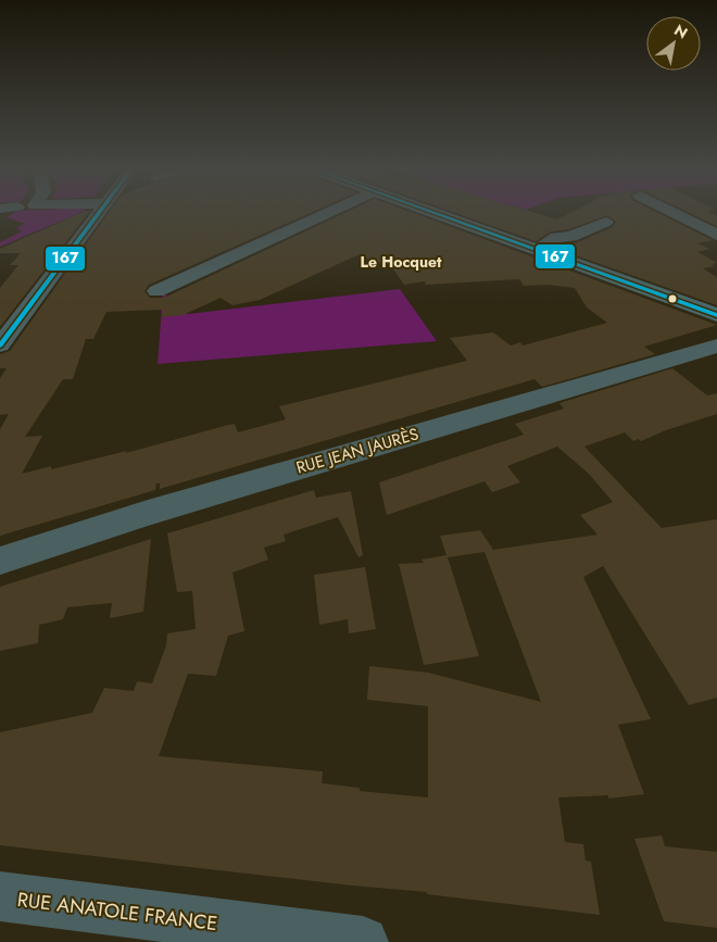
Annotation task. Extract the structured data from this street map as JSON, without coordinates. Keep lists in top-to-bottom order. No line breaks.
{"streets":{"street":["RUE JEAN JAURÈS","RUE ANATOLE FRANCE"]},"districts":["Le Hocquet"],"lines":["transit line 167"],"north":"top right"}
